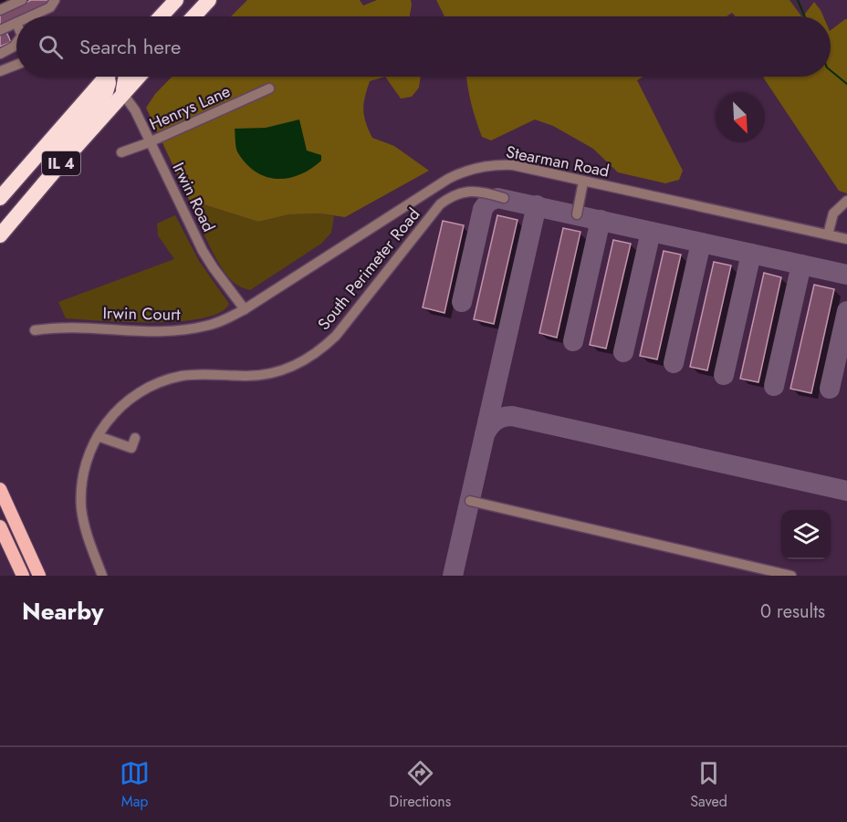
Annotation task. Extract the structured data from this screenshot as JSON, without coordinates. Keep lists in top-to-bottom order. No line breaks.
{"streets":{"highway":["IL 4"],"street":["Henrys Lane","Stearman Road","Irwin Road","South Perimeter Road","Irwin Court"]},"crossings":[["Henrys Lane","Irwin Road"],["Stearman Road","Irwin Road"],["Stearman Road","Irwin Court"],["IL 4","Irwin Road"],["Irwin Road","Irwin Court"]],"north":"bottom right","page":{"search":"Search here","heading":["Nearby","0 results"],"nav":["Map","Directions","Saved"]}}
